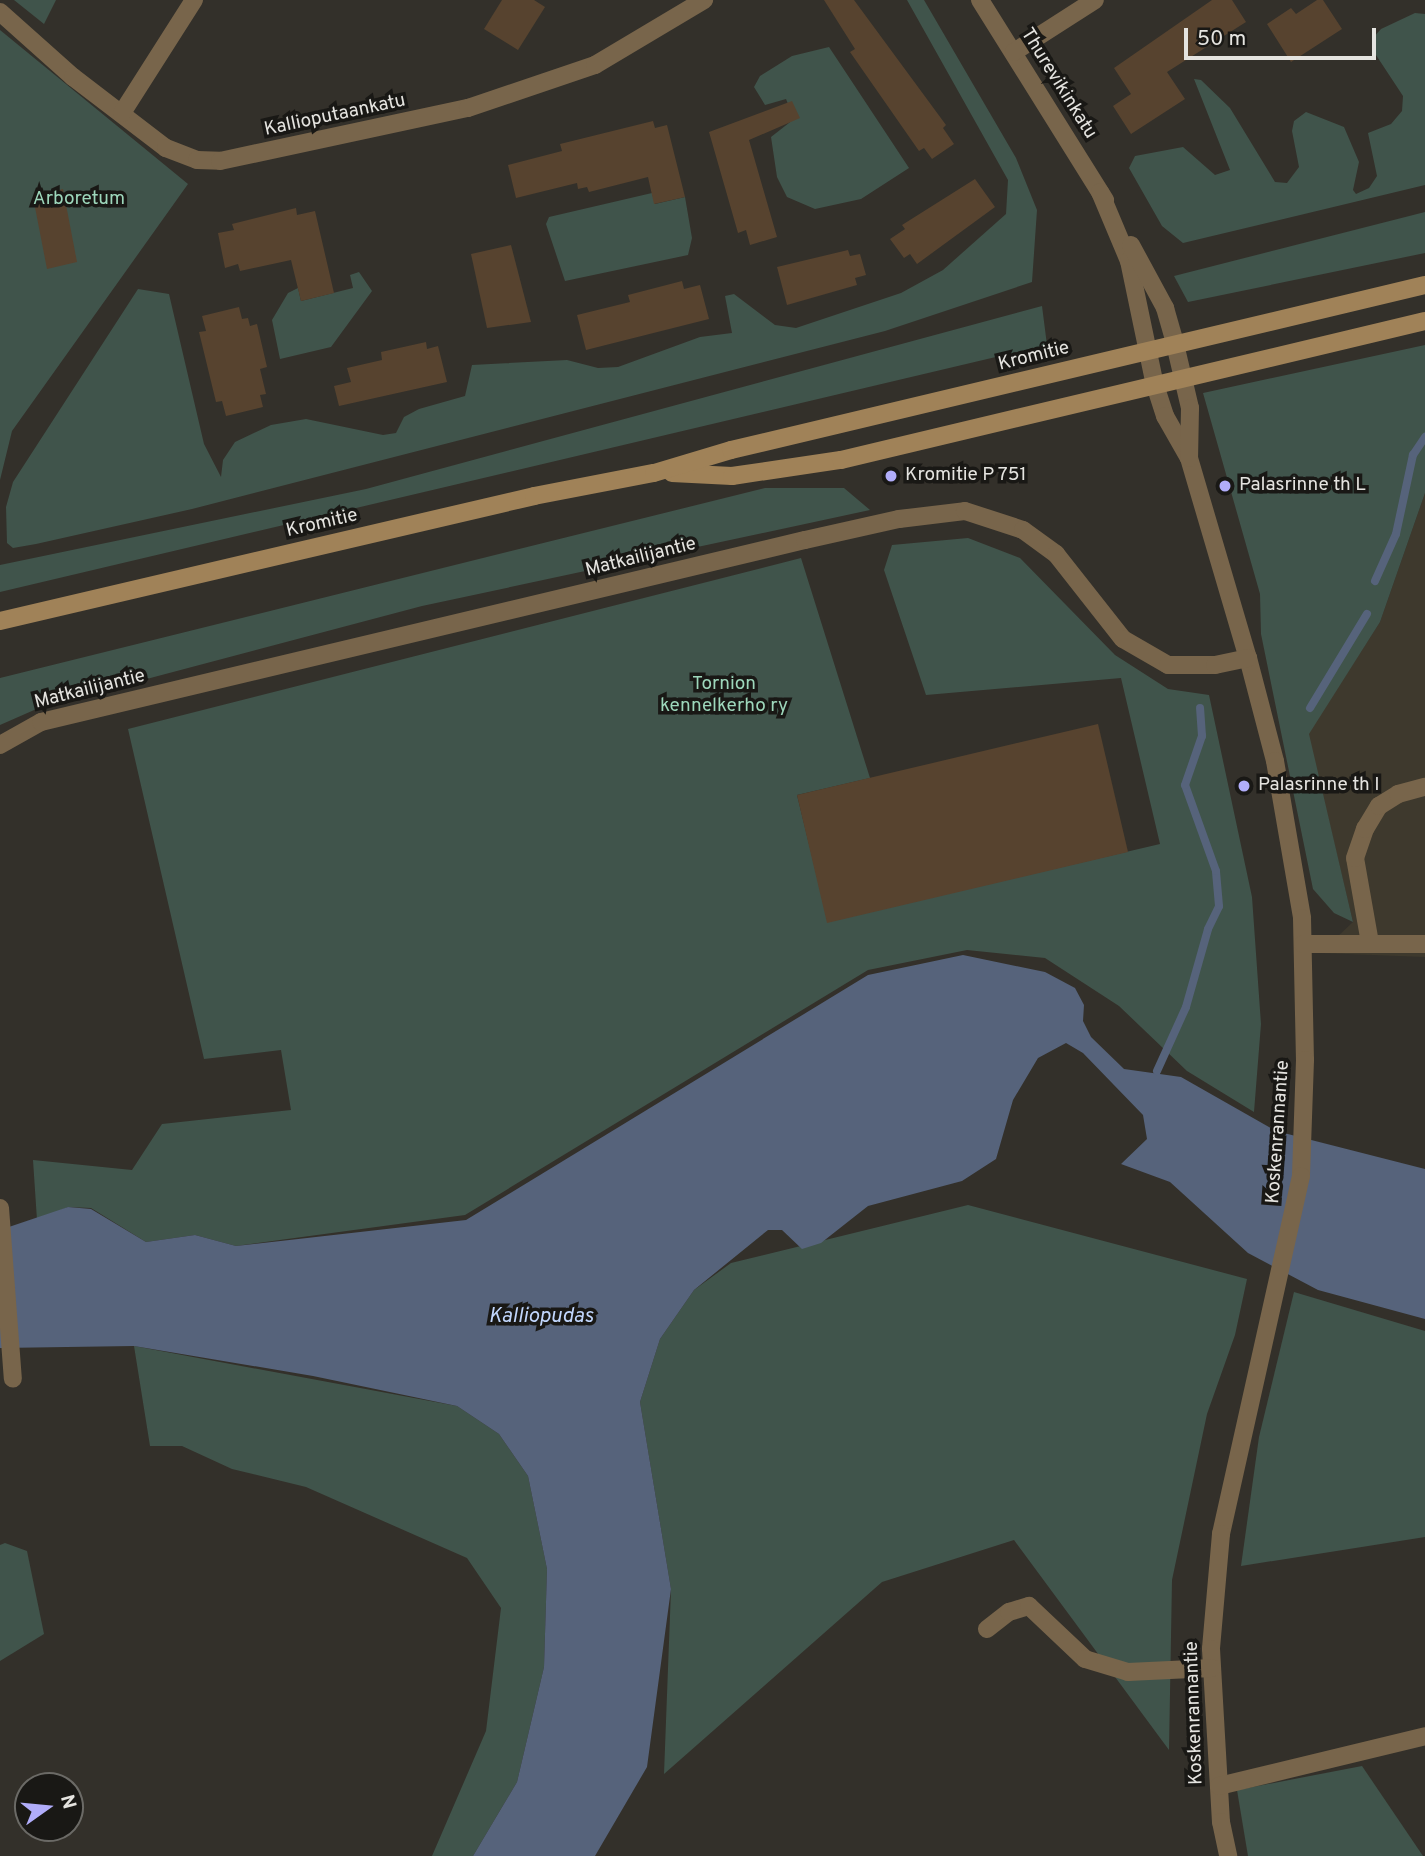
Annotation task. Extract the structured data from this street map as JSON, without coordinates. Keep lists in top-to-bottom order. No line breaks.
{"streets":{"main road":["Kromitie"],"street":["Thurevikinkatu","Kallioputaankatu","Matkailijantie","Koskenrannantie"]},"crossings":[["Thurevikinkatu","Kromitie"],["Thurevikinkatu","Koskenrannantie"],["Kromitie","Koskenrannantie"],["Matkailijantie","Koskenrannantie"]],"water":["Kalliopudas"],"parks":["Arboretum","Tornion kennelkerho ry"],"places":["Kromitie P 751","Palasrinne th L","Palasrinne th I"],"scale_bar":"50 m","north":"right"}
